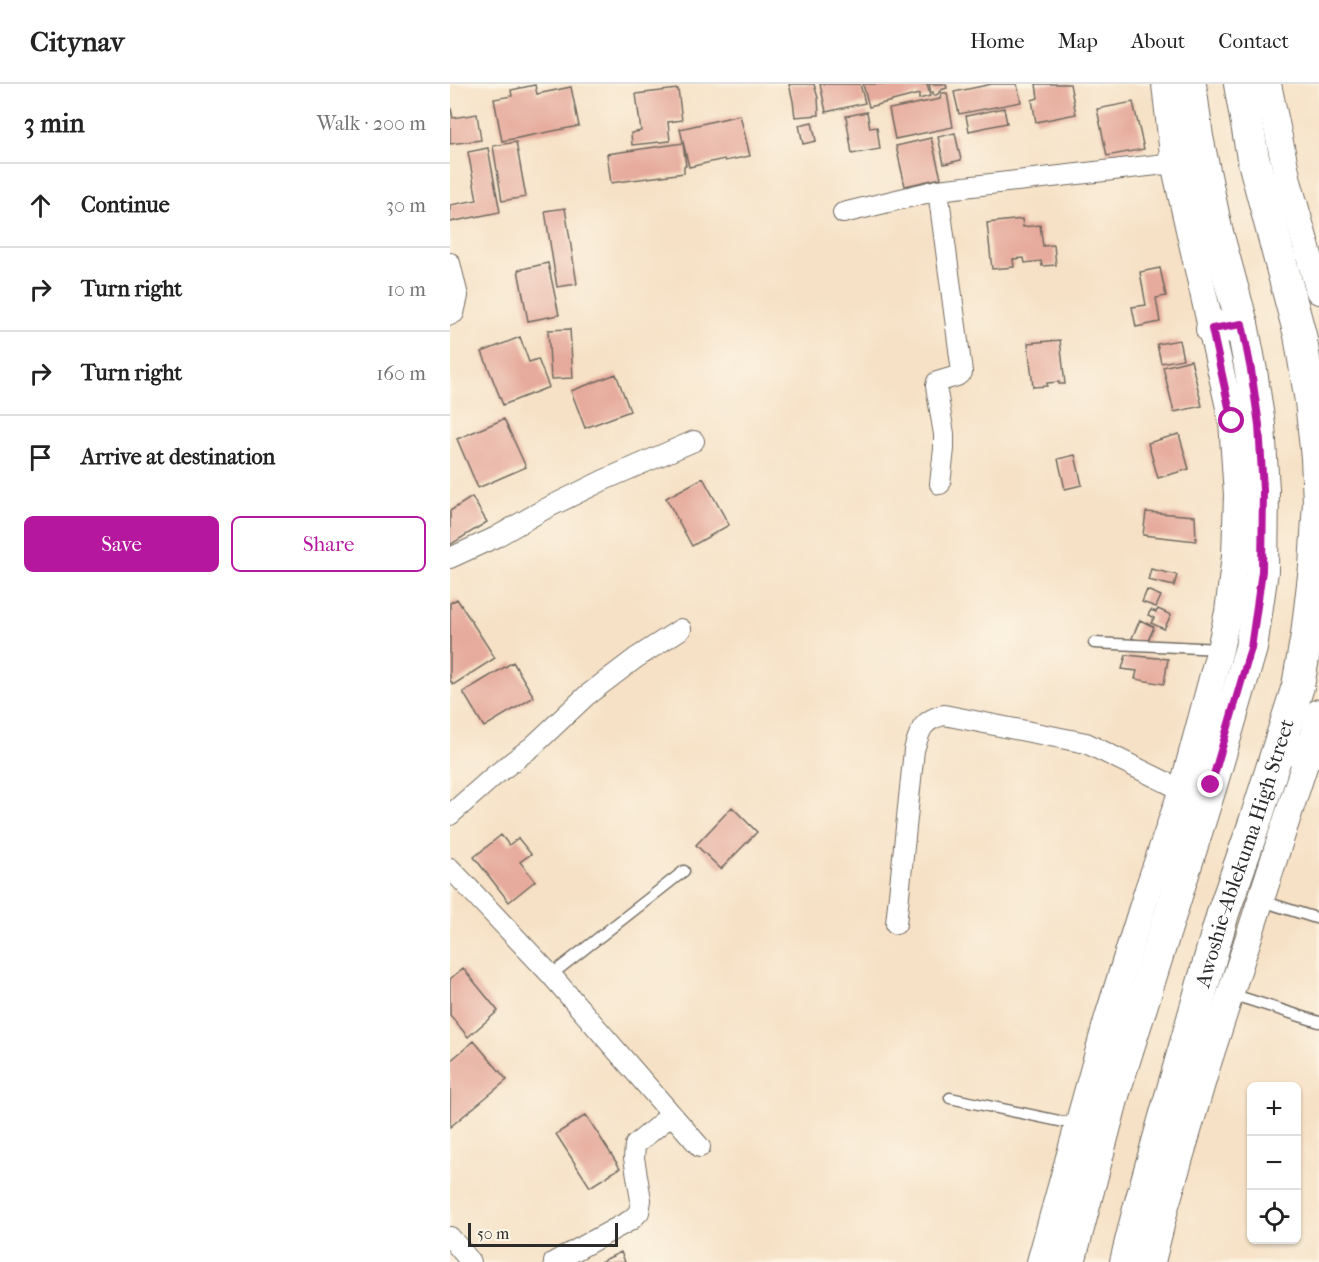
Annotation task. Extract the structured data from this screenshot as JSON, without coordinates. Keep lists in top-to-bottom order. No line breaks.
{"streets":{"main road":["Awoshie-Ablekuma High Street"]},"scale_bar":"50 m","page":{"header":"Citynav","nav":["Home","Map","About","Contact"],"heading":["3 min","Walk · 200 m"],"list":[["Continue","30 m"],["Turn right","10 m"],["Turn right","160 m"],"Arrive at destination"],"buttons":["Save","Share"],"map_buttons":["+","−"],"scale":"50 m"}}
